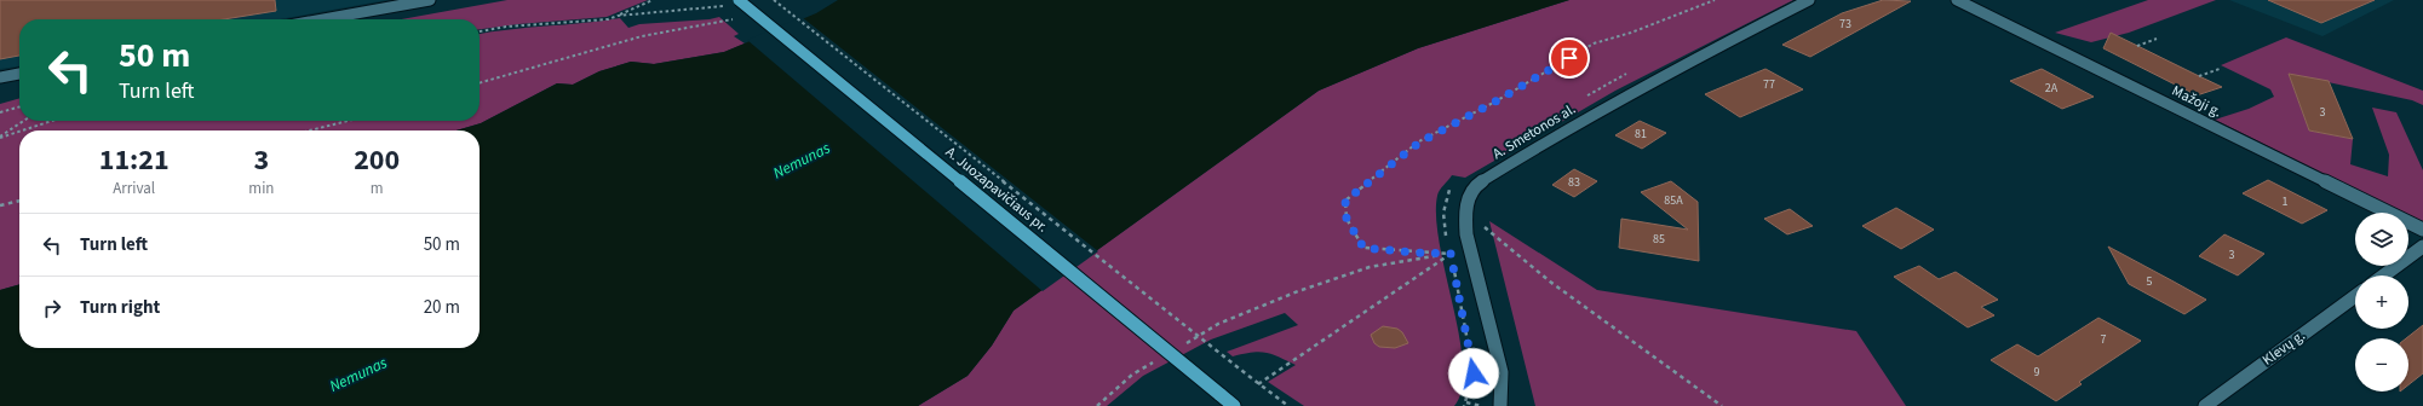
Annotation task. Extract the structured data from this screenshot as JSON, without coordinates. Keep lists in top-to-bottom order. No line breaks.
{"streets":{"main road":["A. Juozapavičiaus pr."],"street":["Mažoji g.","A. Smetonos al.","Klevų g."]},"water":["Nemunas"],"house_numbers":["73","77","2A","3","81","83","85A","1","85","3","5","7","9"],"page":{"turn":["50 m","Turn left"],"eta":["11:21","Arrival","3","min","200","m"],"map_buttons":["+","−"],"list":[{"name":"Turn left","value":"50 m"},{"name":"Turn right","value":"20 m"}]}}
